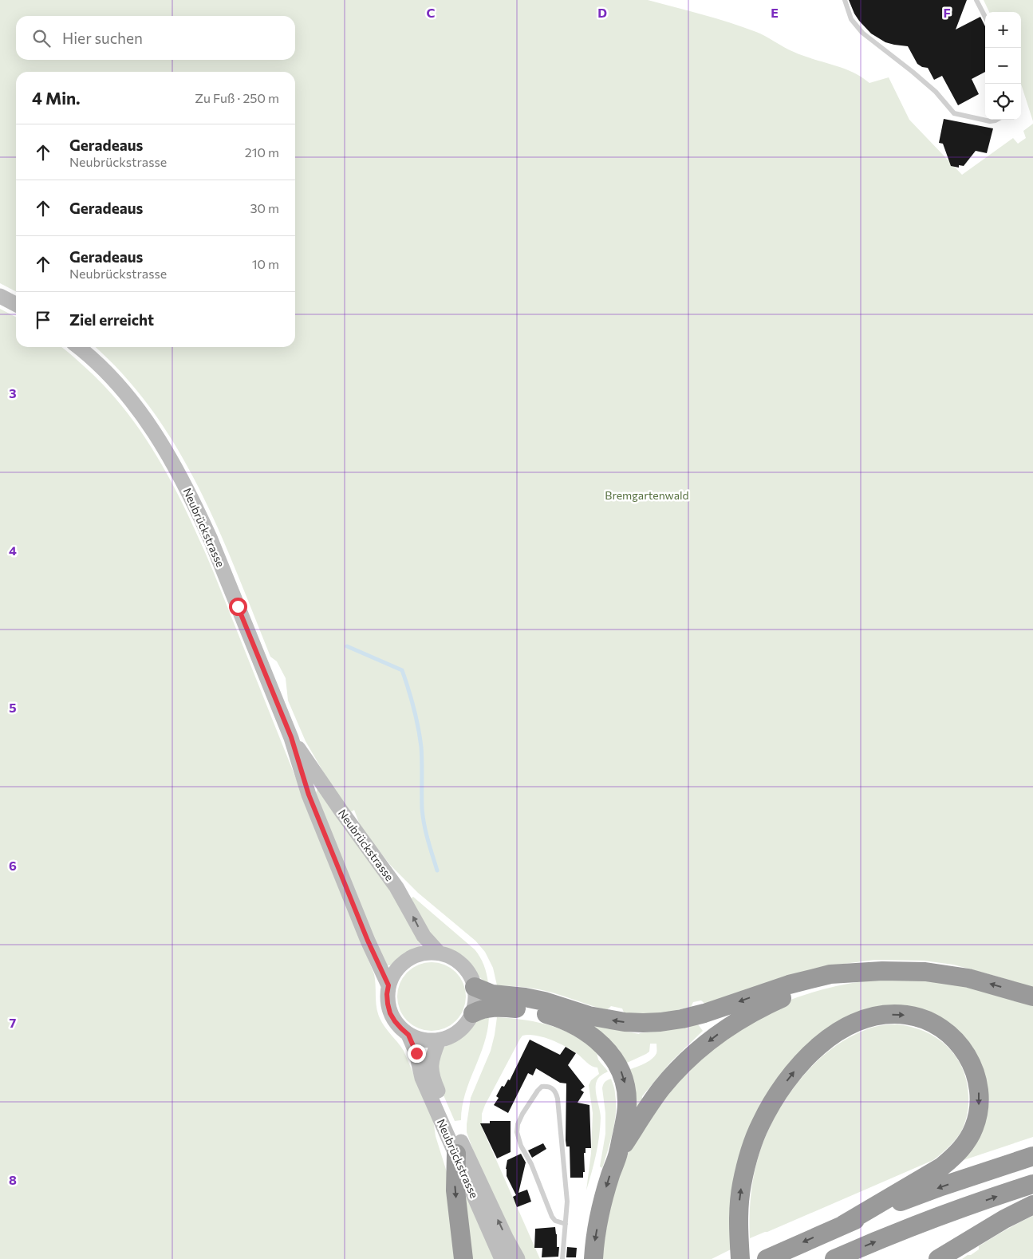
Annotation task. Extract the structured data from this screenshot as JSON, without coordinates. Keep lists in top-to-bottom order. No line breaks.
{"streets":{"main road":["Neubrückstrasse"]},"parks":["Bremgartenwald"],"page":{"map_buttons":["+","−"],"search":"Hier suchen","heading":["4 Min.","Zu Fuß · 250 m"],"list":[["Geradeaus","Neubrückstrasse","210 m"],["Geradeaus","30 m"],["Geradeaus","Neubrückstrasse","10 m"],"Ziel erreicht"]},"grid":{"columns":["C","D","E","F"],"rows":["3","4","5","6","7","8"]}}
